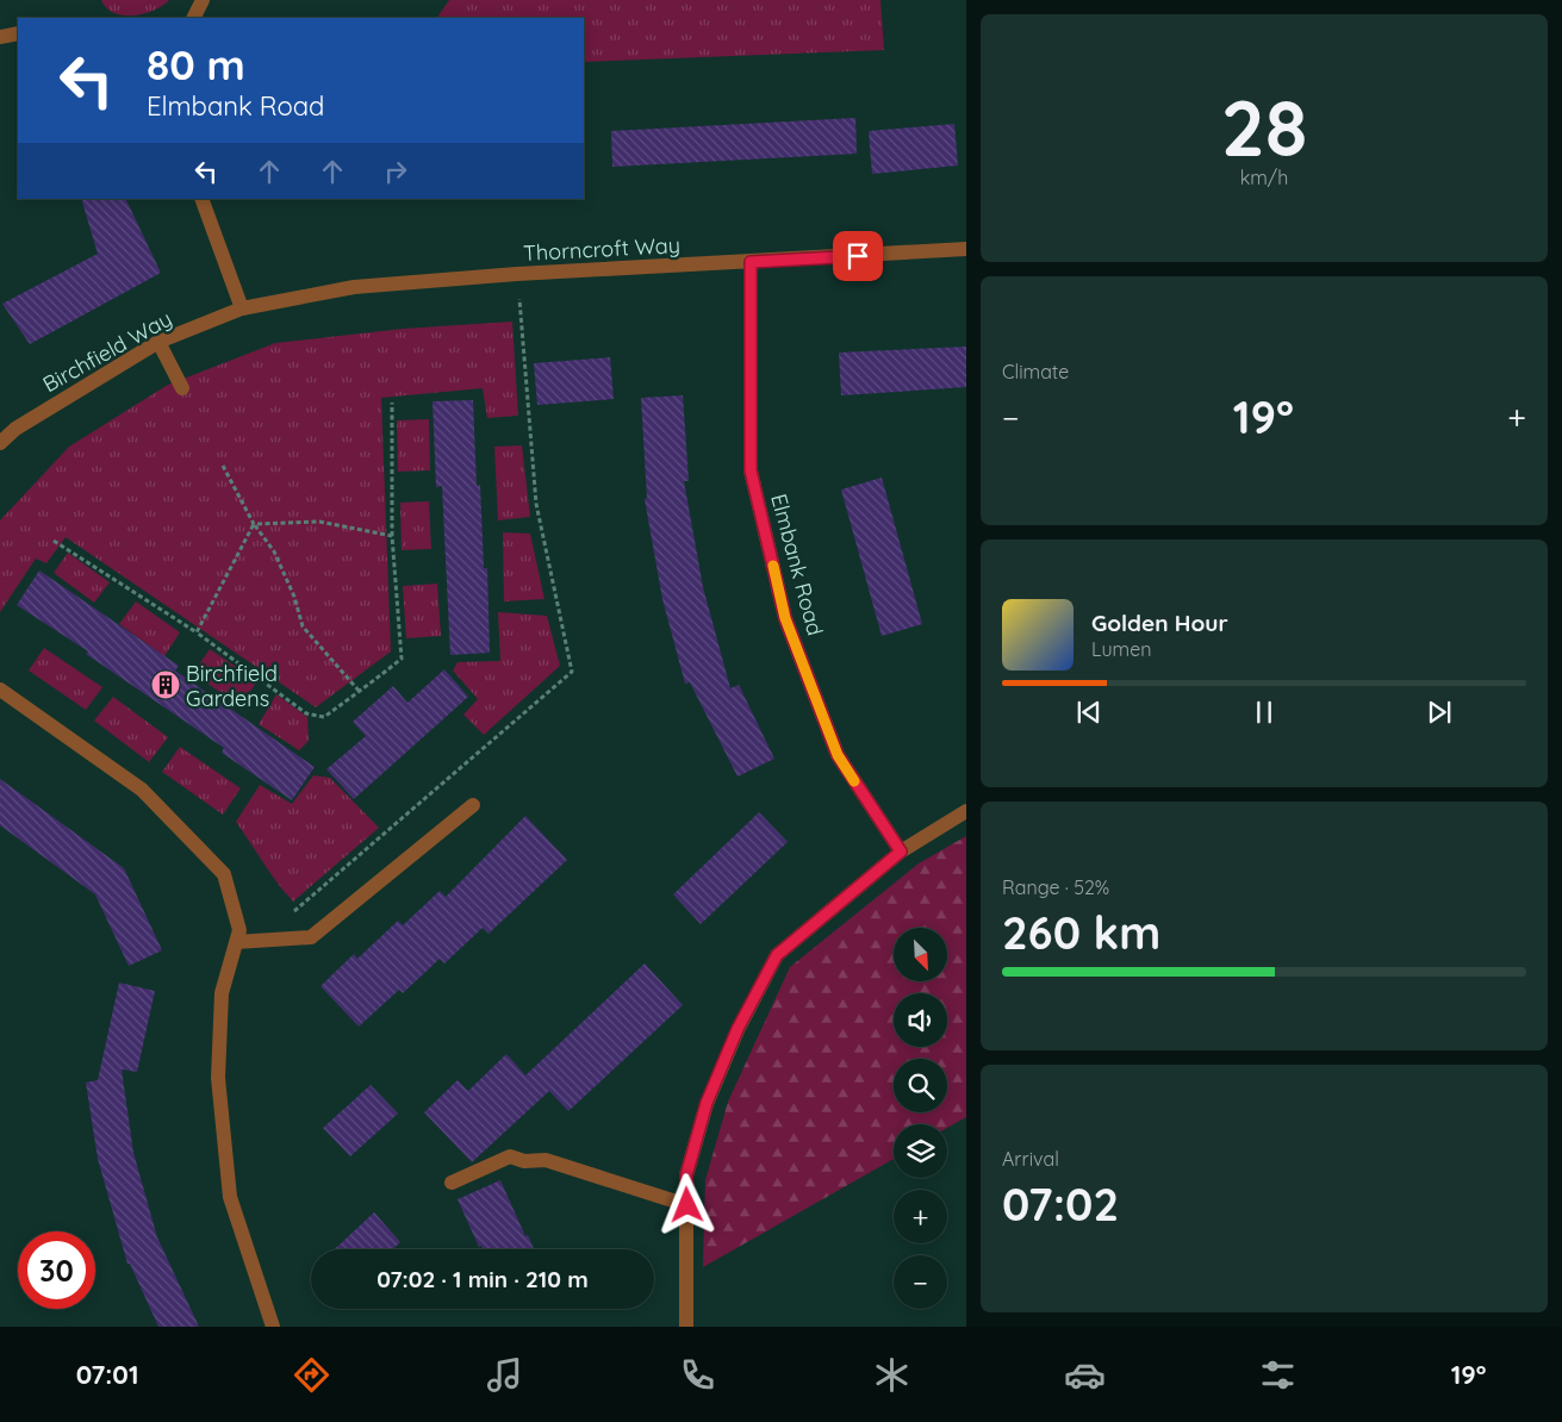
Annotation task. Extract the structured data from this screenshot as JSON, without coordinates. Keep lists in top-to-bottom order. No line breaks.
{"streets":{"street":["Thorncroft Way","Birchfield Way","Elmbank Road"]},"crossings":[["Thorncroft Way","Birchfield Way"],["Thorncroft Way","Elmbank Road"]],"places":{"building":["Birchfield Gardens"]},"north":"bottom right","page":{"tile":[["28","km/h"],"Climate",["Range · 52%","260 km"],["Arrival","07:02"]],"turn":["80 m","Elmbank Road"],"heat":["−","19°","+"],"song":["Golden Hour","Lumen"],"map_buttons":["+","−"],"limit":"30","trip":"07:02 · 1 min · 210 m","tabs":["07:01","19°"]}}
